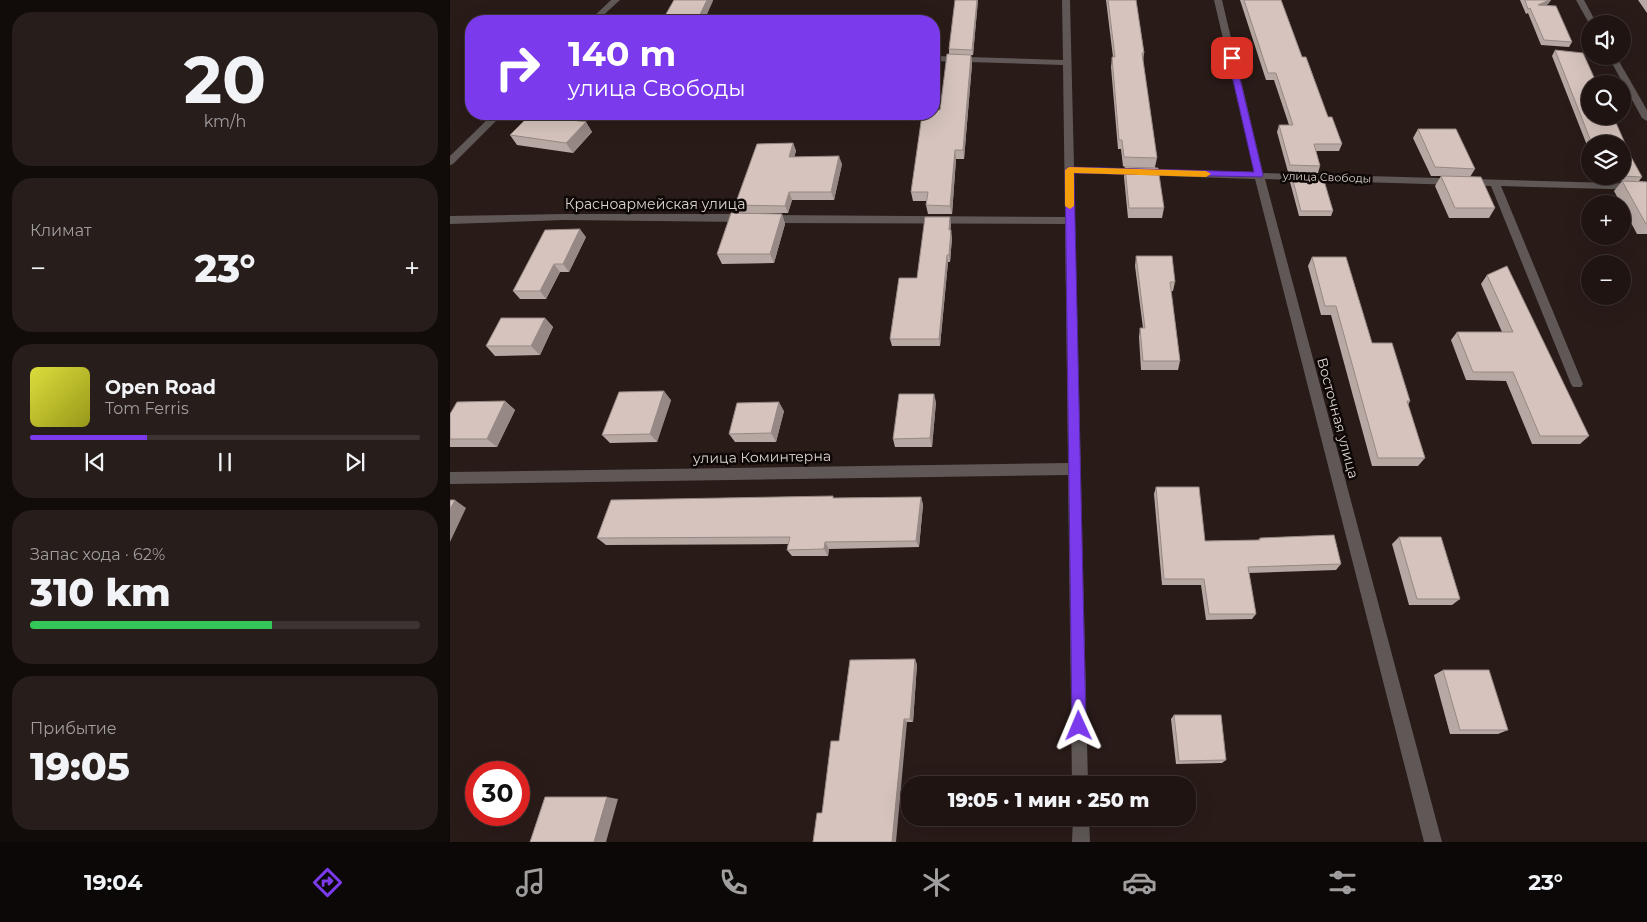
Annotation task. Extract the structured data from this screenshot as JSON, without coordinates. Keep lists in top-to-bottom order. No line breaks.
{"streets":{"street":["улица Свободы","Красноармейская улица","Восточная улица","улица Коминтерна"]},"crossings":[["улица Свободы","Восточная улица"]],"page":{"tile":[["20","km/h"],"Климат",["Запас хода · 62%","310 km"],["Прибытие","19:05"]],"map_buttons":["+","−"],"turn":["140 m","улица Свободы"],"heat":["−","23°","+"],"song":["Open Road","Tom Ferris"],"limit":"30","trip":"19:05 · 1 мин · 250 m","tabs":["19:04","23°"]}}
